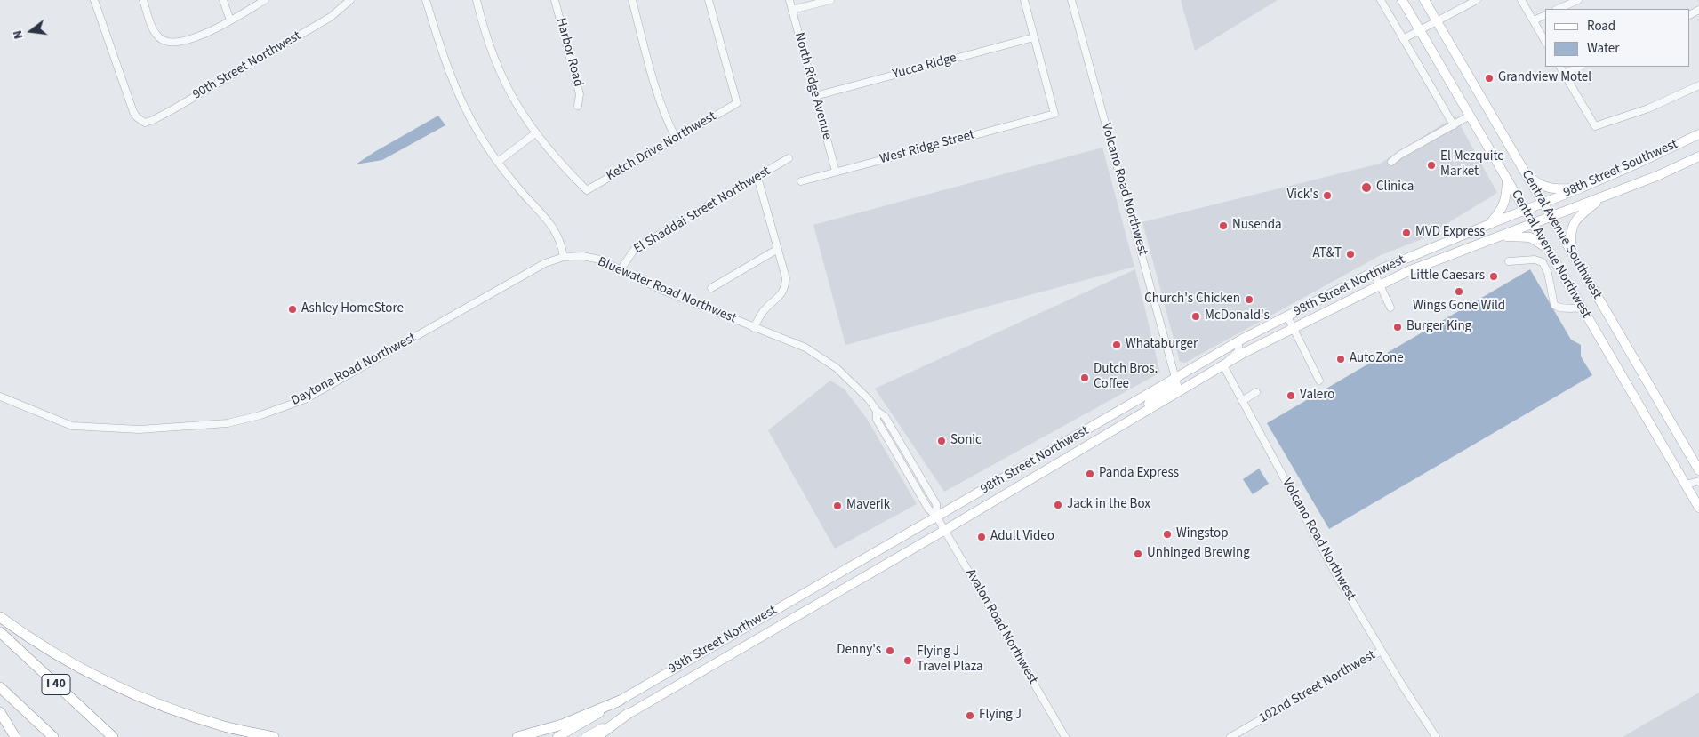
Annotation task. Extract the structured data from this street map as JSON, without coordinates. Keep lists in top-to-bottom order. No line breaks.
{"streets":{"highway":["I 40"],"main road":["98th Street Southwest","Central Avenue Southwest","Central Avenue Northwest","98th Street Northwest"],"street":["Harbor Road","90th Street Northwest","Yucca Ridge","North Ridge Avenue","Ketch Drive Northwest","West Ridge Street","Volcano Road Northwest","El Shaddai Street Northwest","Bluewater Road Northwest","Daytona Road Northwest","Avalon Road Northwest","102nd Street Northwest"]},"crossings":[["Yucca Ridge","North Ridge Avenue"],["Yucca Ridge","West Ridge Street"],["North Ridge Avenue","West Ridge Street"],["98th Street Southwest","Central Avenue Southwest"],["98th Street Southwest","Central Avenue Northwest"],["98th Street Southwest","98th Street Northwest"],["Volcano Road Northwest","98th Street Northwest"],["Volcano Road Northwest","102nd Street Northwest"],["El Shaddai Street Northwest","Bluewater Road Northwest"],["Central Avenue Northwest","98th Street Northwest"],["98th Street Northwest","Bluewater Road Northwest"],["98th Street Northwest","Avalon Road Northwest"],["Bluewater Road Northwest","Daytona Road Northwest"],["Bluewater Road Northwest","Avalon Road Northwest"]],"places":["Grandview Motel","El Mezquite Market","Clinica","Vick's","Nusenda","MVD Express","AT&T","Little Caesars","Wings Gone Wild","Church's Chicken","Ashley HomeStore","McDonald's","Burger King","Whataburger","AutoZone","Dutch Bros. Coffee","Valero","Sonic","Panda Express","Jack in the Box","Maverik","Wingstop","Adult Video","Unhinged Brewing","Denny's","Flying J Travel Plaza","Flying J"],"legend":["Road","Water"],"north":"left"}
